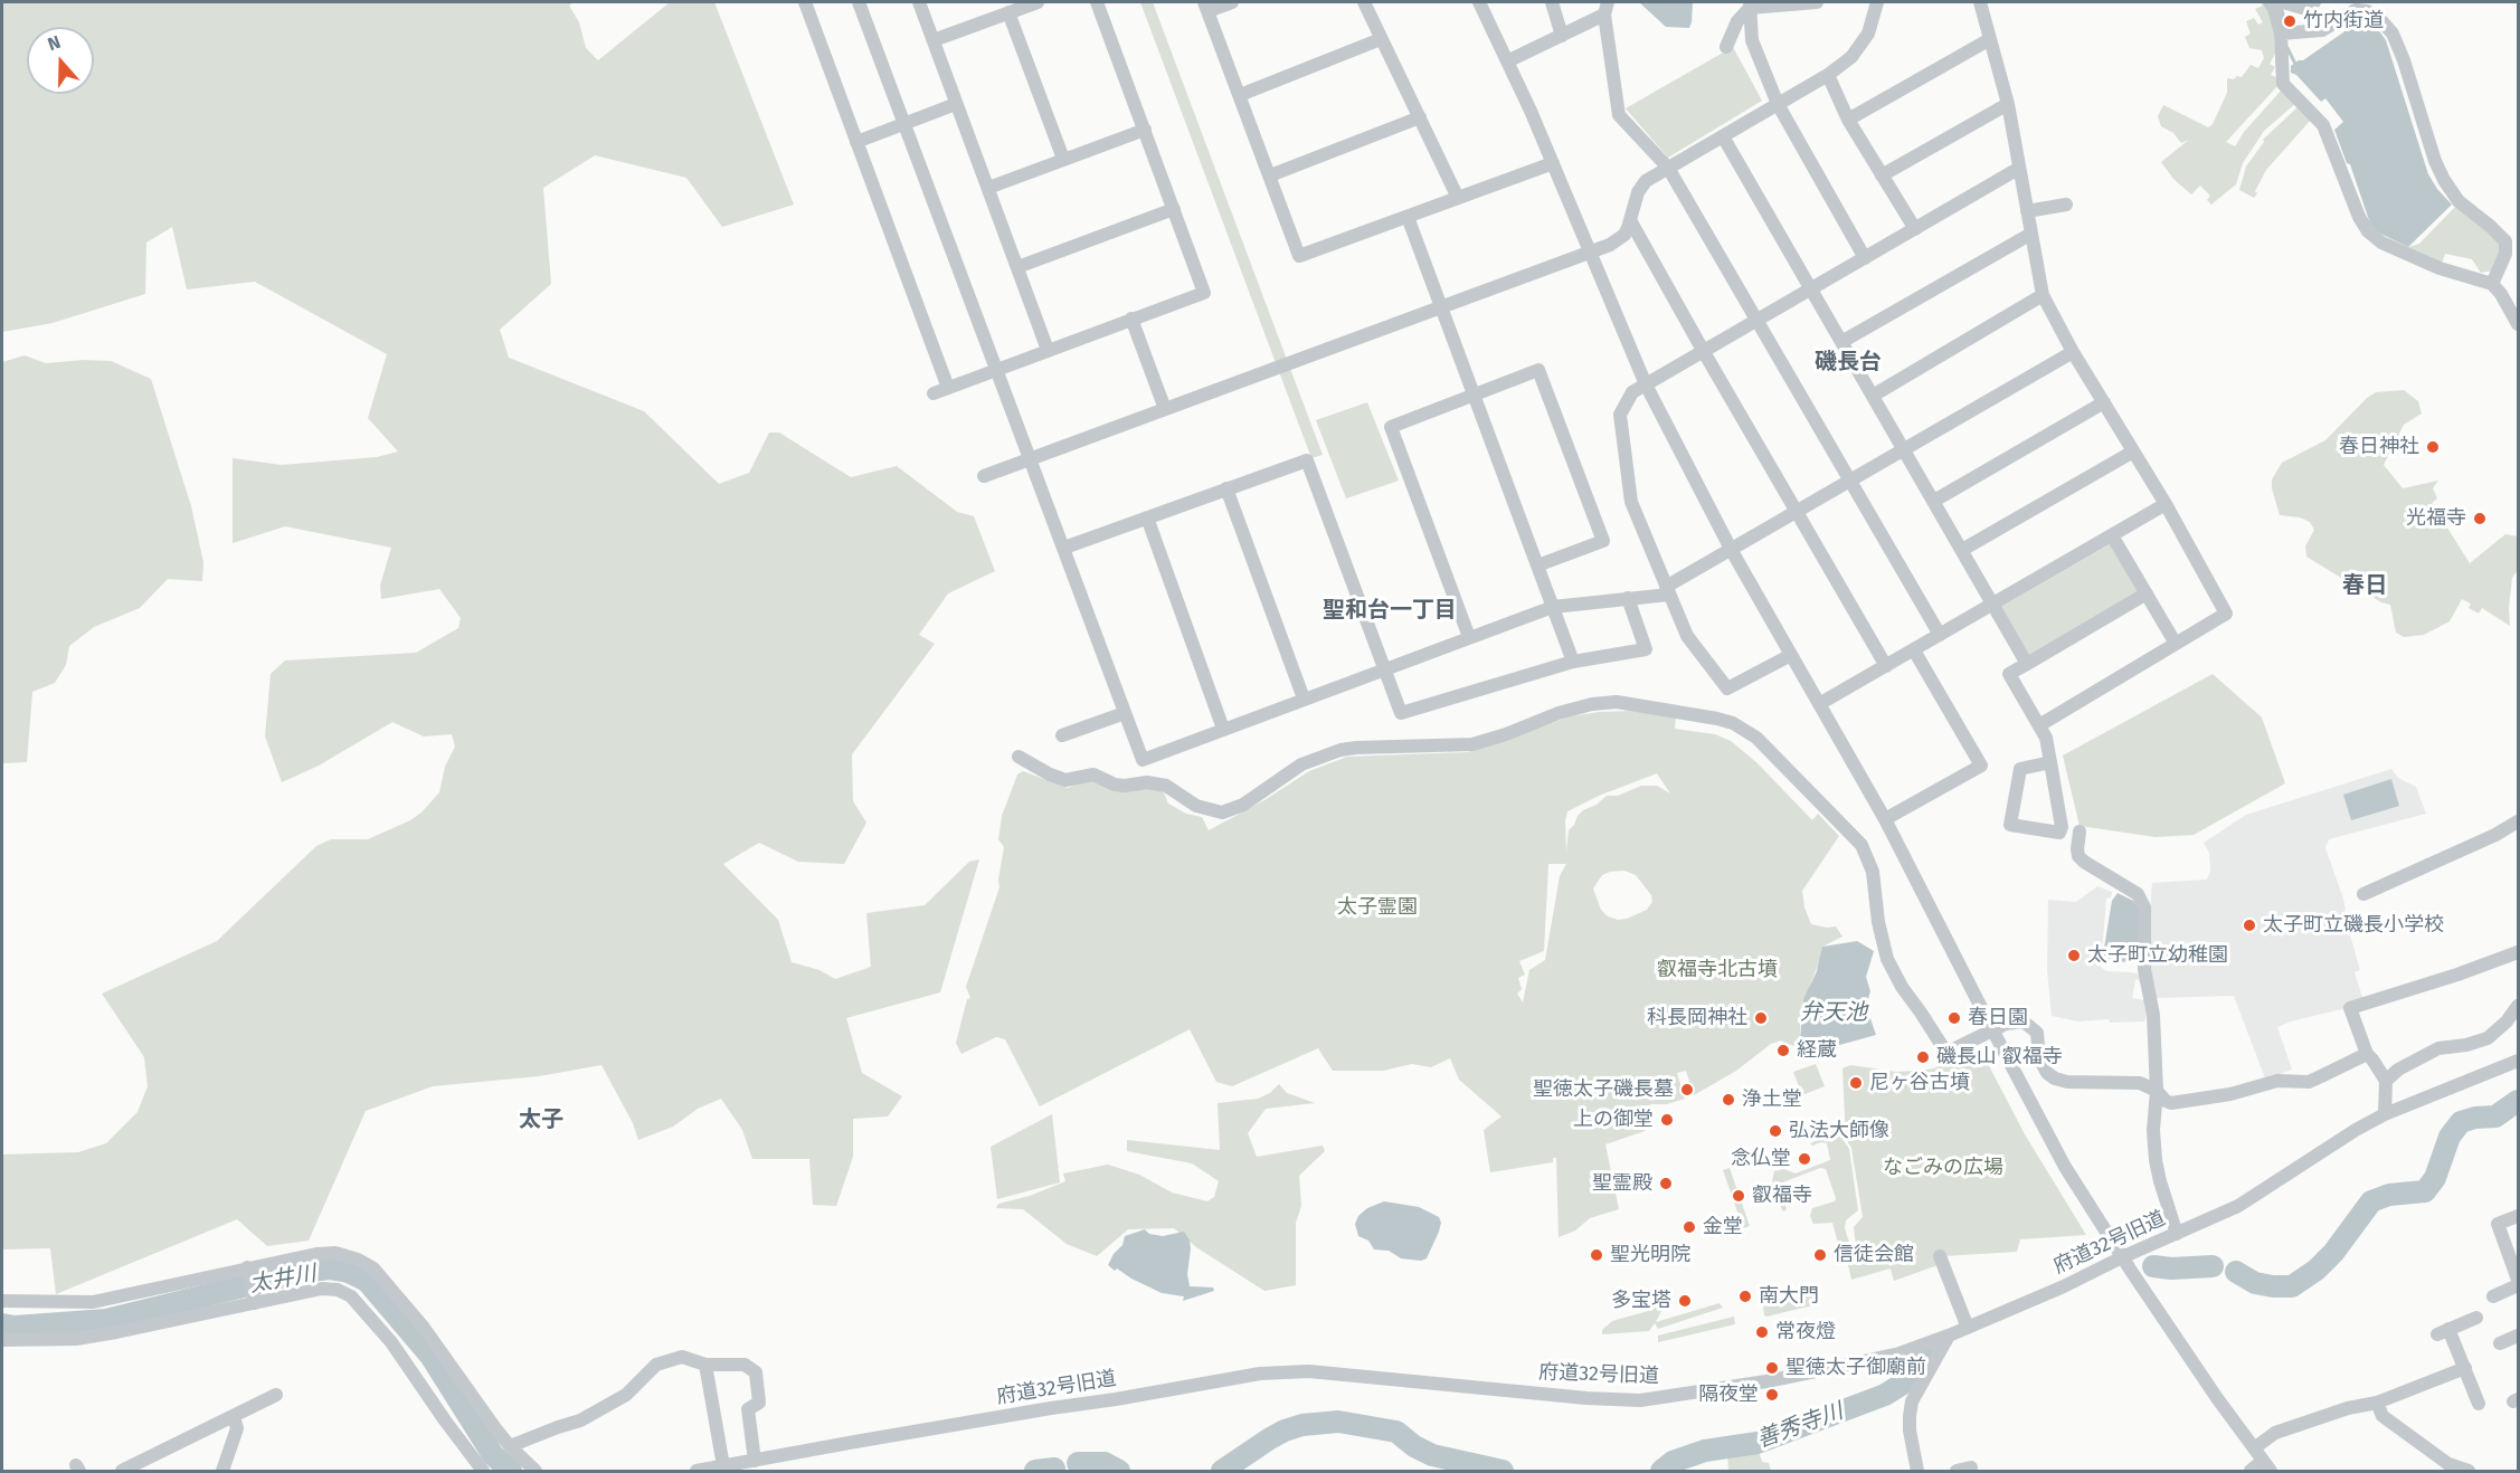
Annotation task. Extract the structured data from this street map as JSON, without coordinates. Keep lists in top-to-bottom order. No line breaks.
{"streets":{"street":["府道32号旧道"]},"districts":["磯長台","春日","聖和台一丁目","太子"],"water":["弁天池","太井川","善秀寺川"],"parks":["太子霊園","叡福寺北古墳","なごみの広場"],"places":["竹内街道","春日神社","光福寺","太子町立磯長小学校","太子町立幼稚園","科長岡神社","春日園","経蔵","磯長山 叡福寺","尼ヶ谷古墳","聖徳太子磯長墓","浄土堂","上の御堂","弘法大師像","念仏堂","聖霊殿","叡福寺","金堂","聖光明院","信徒会館","南大門","多宝塔","常夜燈","聖徳太子御廟前","隔夜堂"],"north":"top"}
